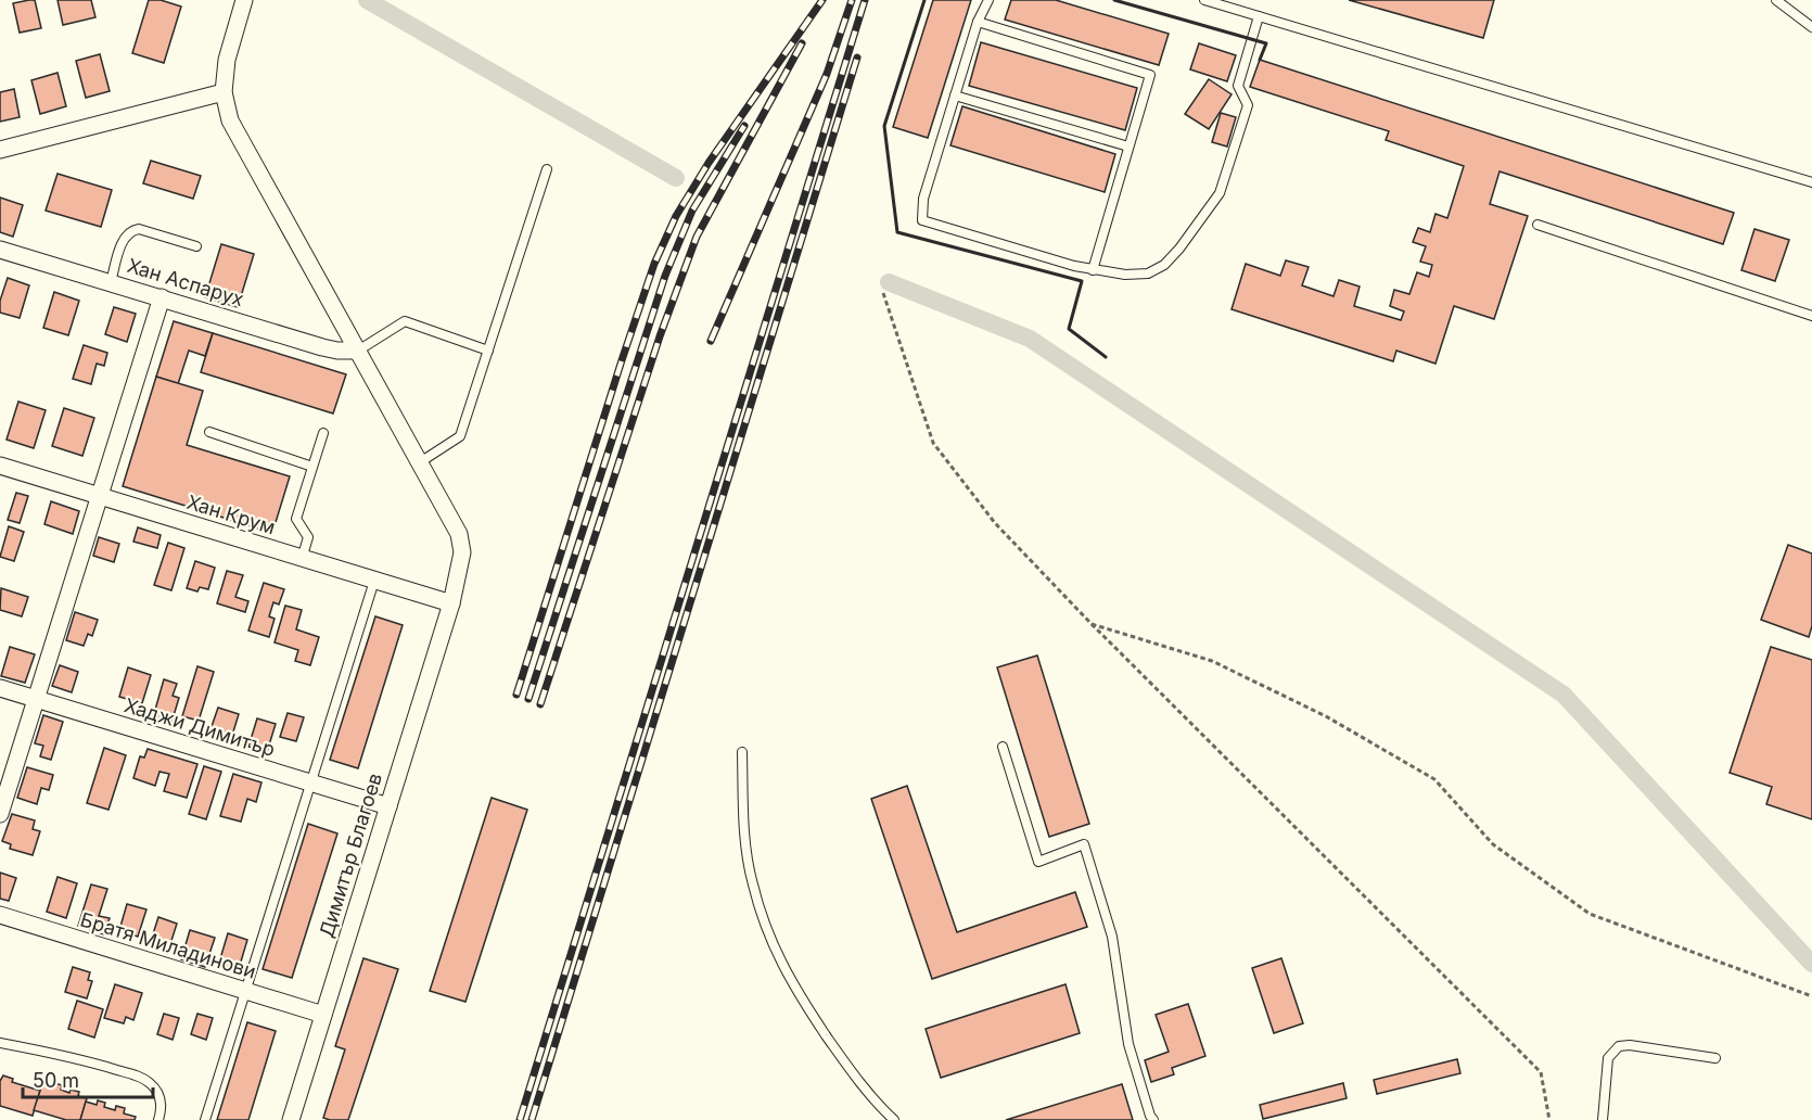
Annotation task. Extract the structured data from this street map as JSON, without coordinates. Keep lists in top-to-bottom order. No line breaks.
{"streets":{"street":["Хан Аспарух","Хан Крум","Хаджи Димитър","Димитър Благоев","Братя Миладинови"]},"crossings":[["Хан Аспарух","Димитър Благоев"],["Хан Крум","Димитър Благоев"],["Хаджи Димитър","Димитър Благоев"],["Димитър Благоев","Братя Миладинови"]],"scale_bar":"50 m"}
